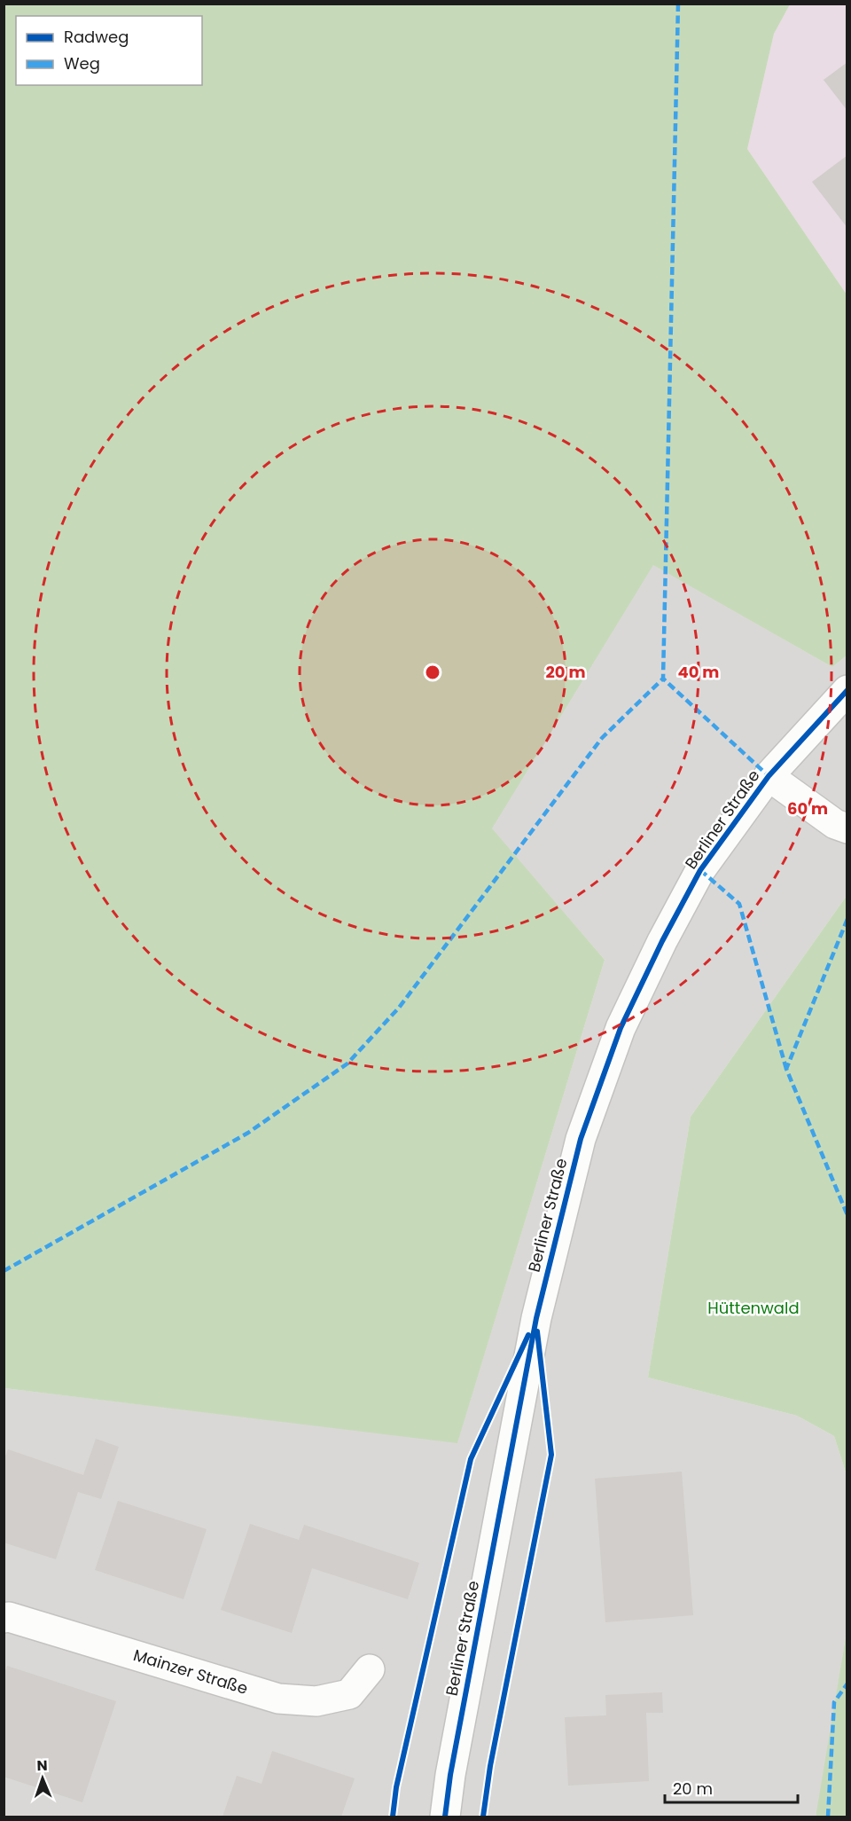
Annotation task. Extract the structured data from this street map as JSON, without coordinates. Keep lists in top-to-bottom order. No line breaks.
{"streets":{"street":["Berliner Straße","Mainzer Straße"]},"parks":["Hüttenwald"],"legend":["Radweg","Weg"],"scale_bar":"20 m","north":"top","rings":["20 m","40 m","60 m"]}
